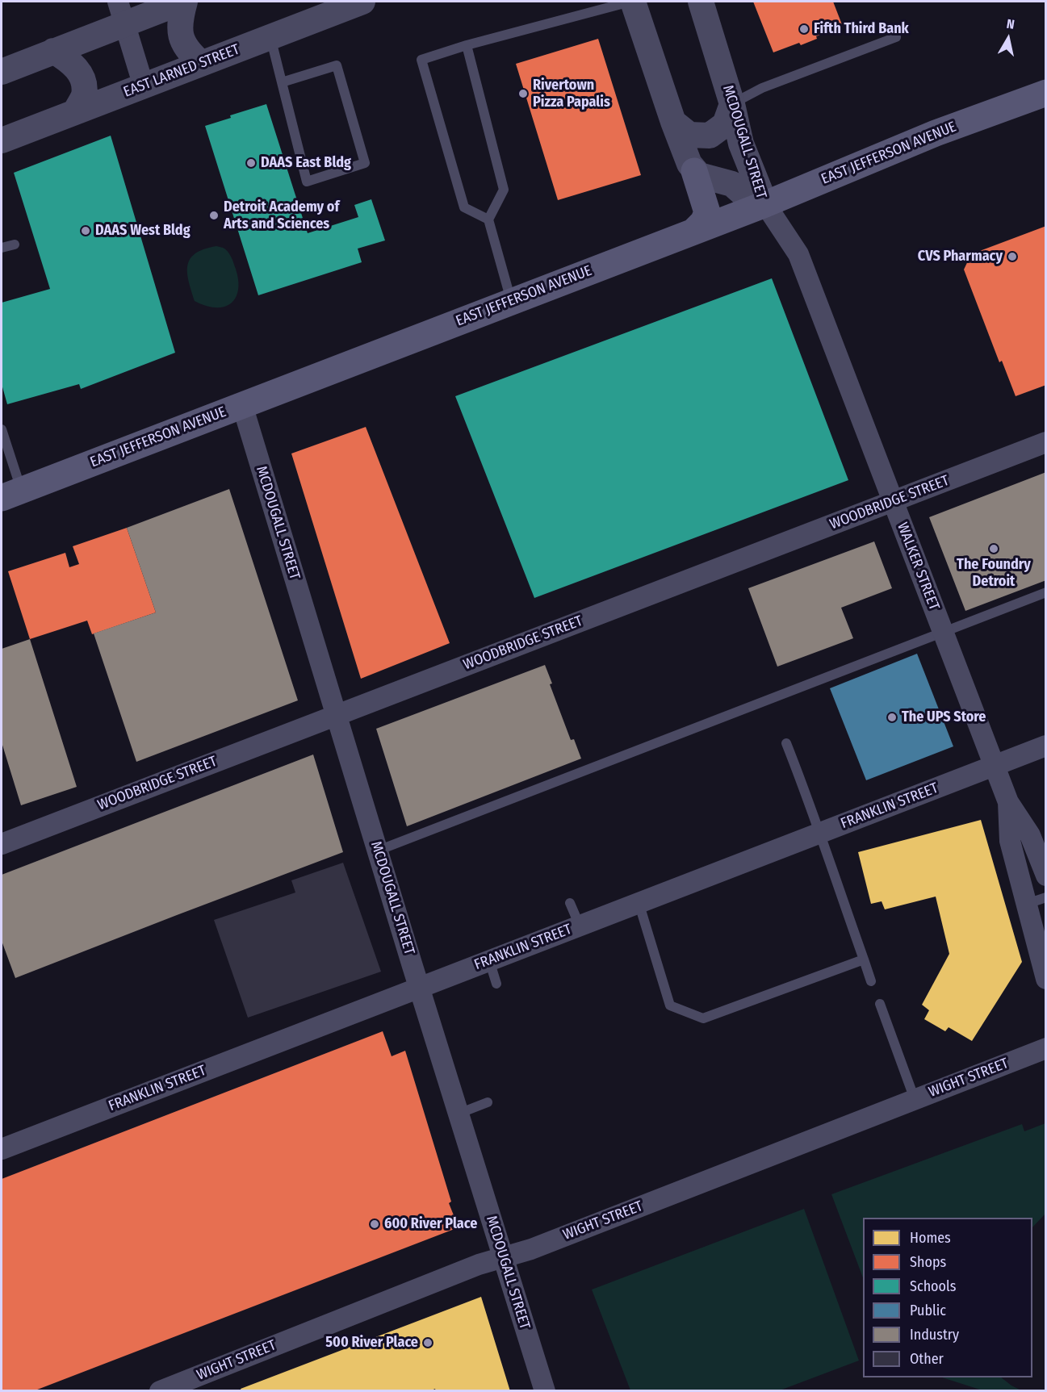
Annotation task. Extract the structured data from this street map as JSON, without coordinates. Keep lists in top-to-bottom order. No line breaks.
{"streets":{"main road":["EAST JEFFERSON AVENUE"],"street":["EAST LARNED STREET","MCDOUGALL STREET","WOODBRIDGE STREET","WALKER STREET","FRANKLIN STREET","WIGHT STREET"]},"crossings":[["MCDOUGALL STREET","EAST JEFFERSON AVENUE"],["MCDOUGALL STREET","WOODBRIDGE STREET"],["MCDOUGALL STREET","WALKER STREET"],["MCDOUGALL STREET","FRANKLIN STREET"],["MCDOUGALL STREET","WIGHT STREET"],["EAST JEFFERSON AVENUE","WALKER STREET"],["WOODBRIDGE STREET","WALKER STREET"],["WALKER STREET","FRANKLIN STREET"]],"places":["Fifth Third Bank","Rivertown Pizza Papalis","DAAS East Bldg","Detroit Academy of Arts and Sciences","DAAS West Bldg","CVS Pharmacy","The Foundry Detroit","The UPS Store","600 River Place","500 River Place"],"legend":["Homes","Shops","Schools","Public","Industry","Other"],"north":"top"}
